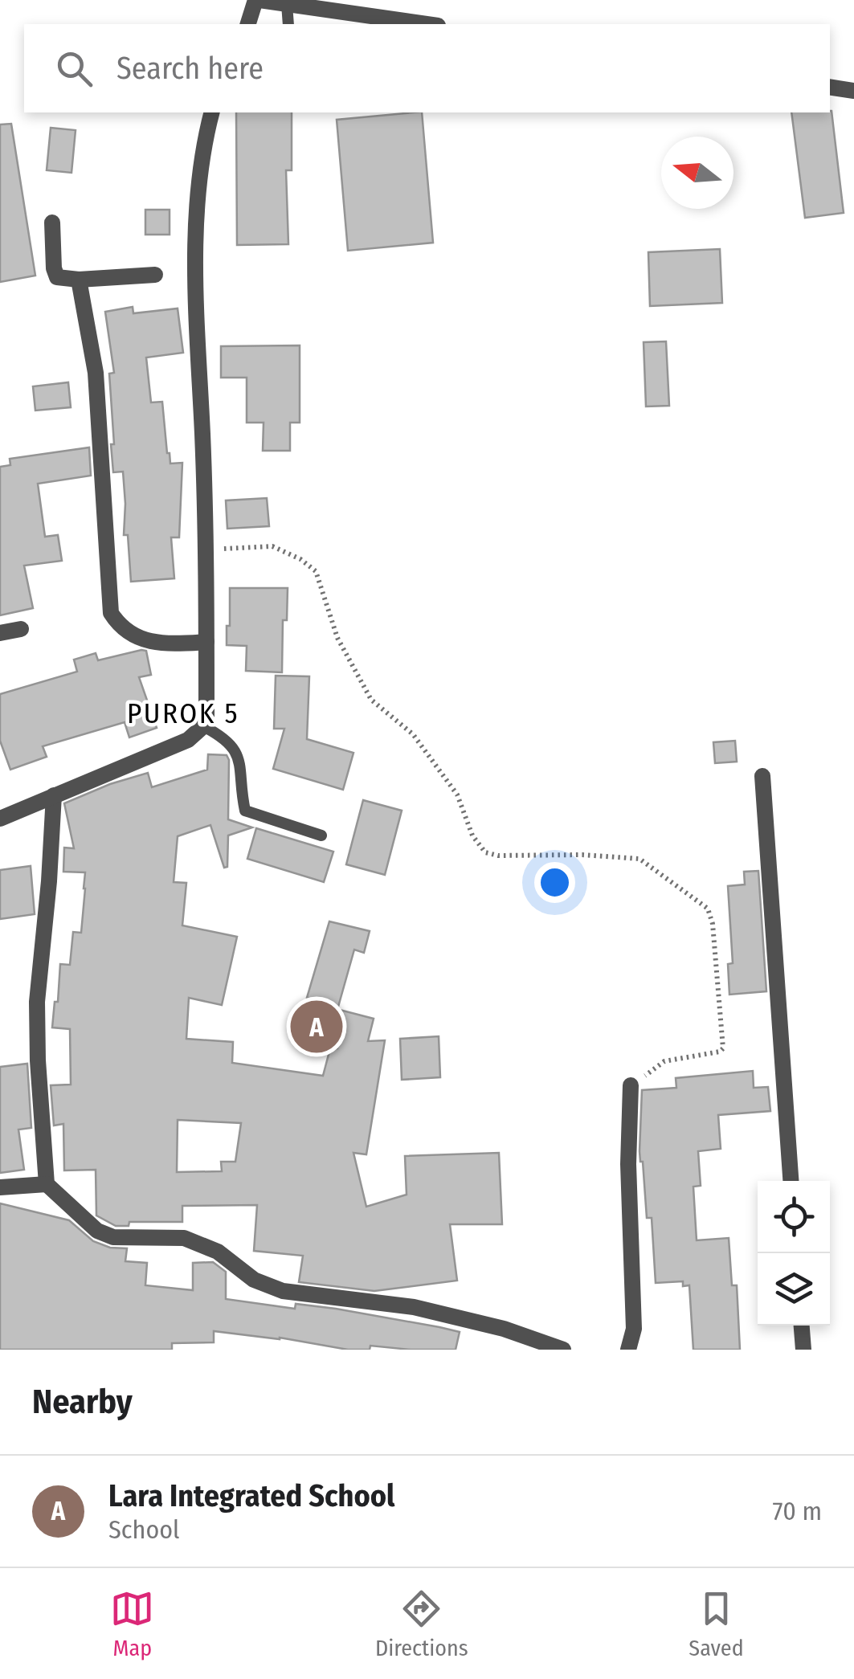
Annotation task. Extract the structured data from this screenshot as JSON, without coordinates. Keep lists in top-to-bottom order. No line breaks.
{"districts":["PUROK 5"],"north":"left","page":{"search":"Search here","pins":"A","heading":"Nearby","list":[{"mark":"A","name":"Lara Integrated School","note":"School","value":"70 m"}],"nav":["Map","Directions","Saved"]}}
